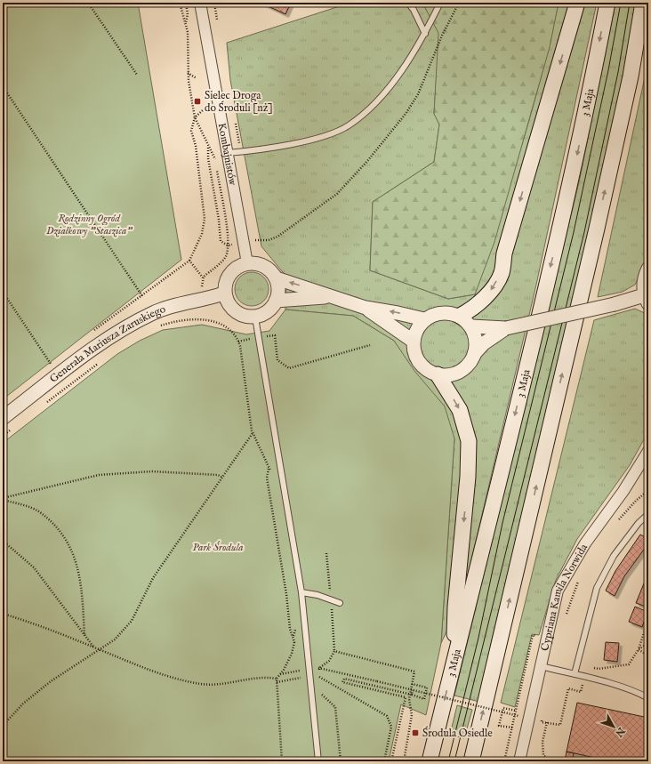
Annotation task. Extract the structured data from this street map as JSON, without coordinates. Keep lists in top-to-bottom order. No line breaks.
{"streets":{"main road":["3 Maja"],"street":["Kombajnistów","Generała Mariusza Zaruskiego","Cypriana Kamila Norwida"]},"crossings":[["Kombajnistów","Generała Mariusza Zaruskiego"]],"parks":["Rodzinny Ogród Działkowy \"Staszica\"","Park Środula"],"places":{"transit":["Sielec Droga do Środuli [nż]","Środula Osiedle"]},"north":"bottom right"}
